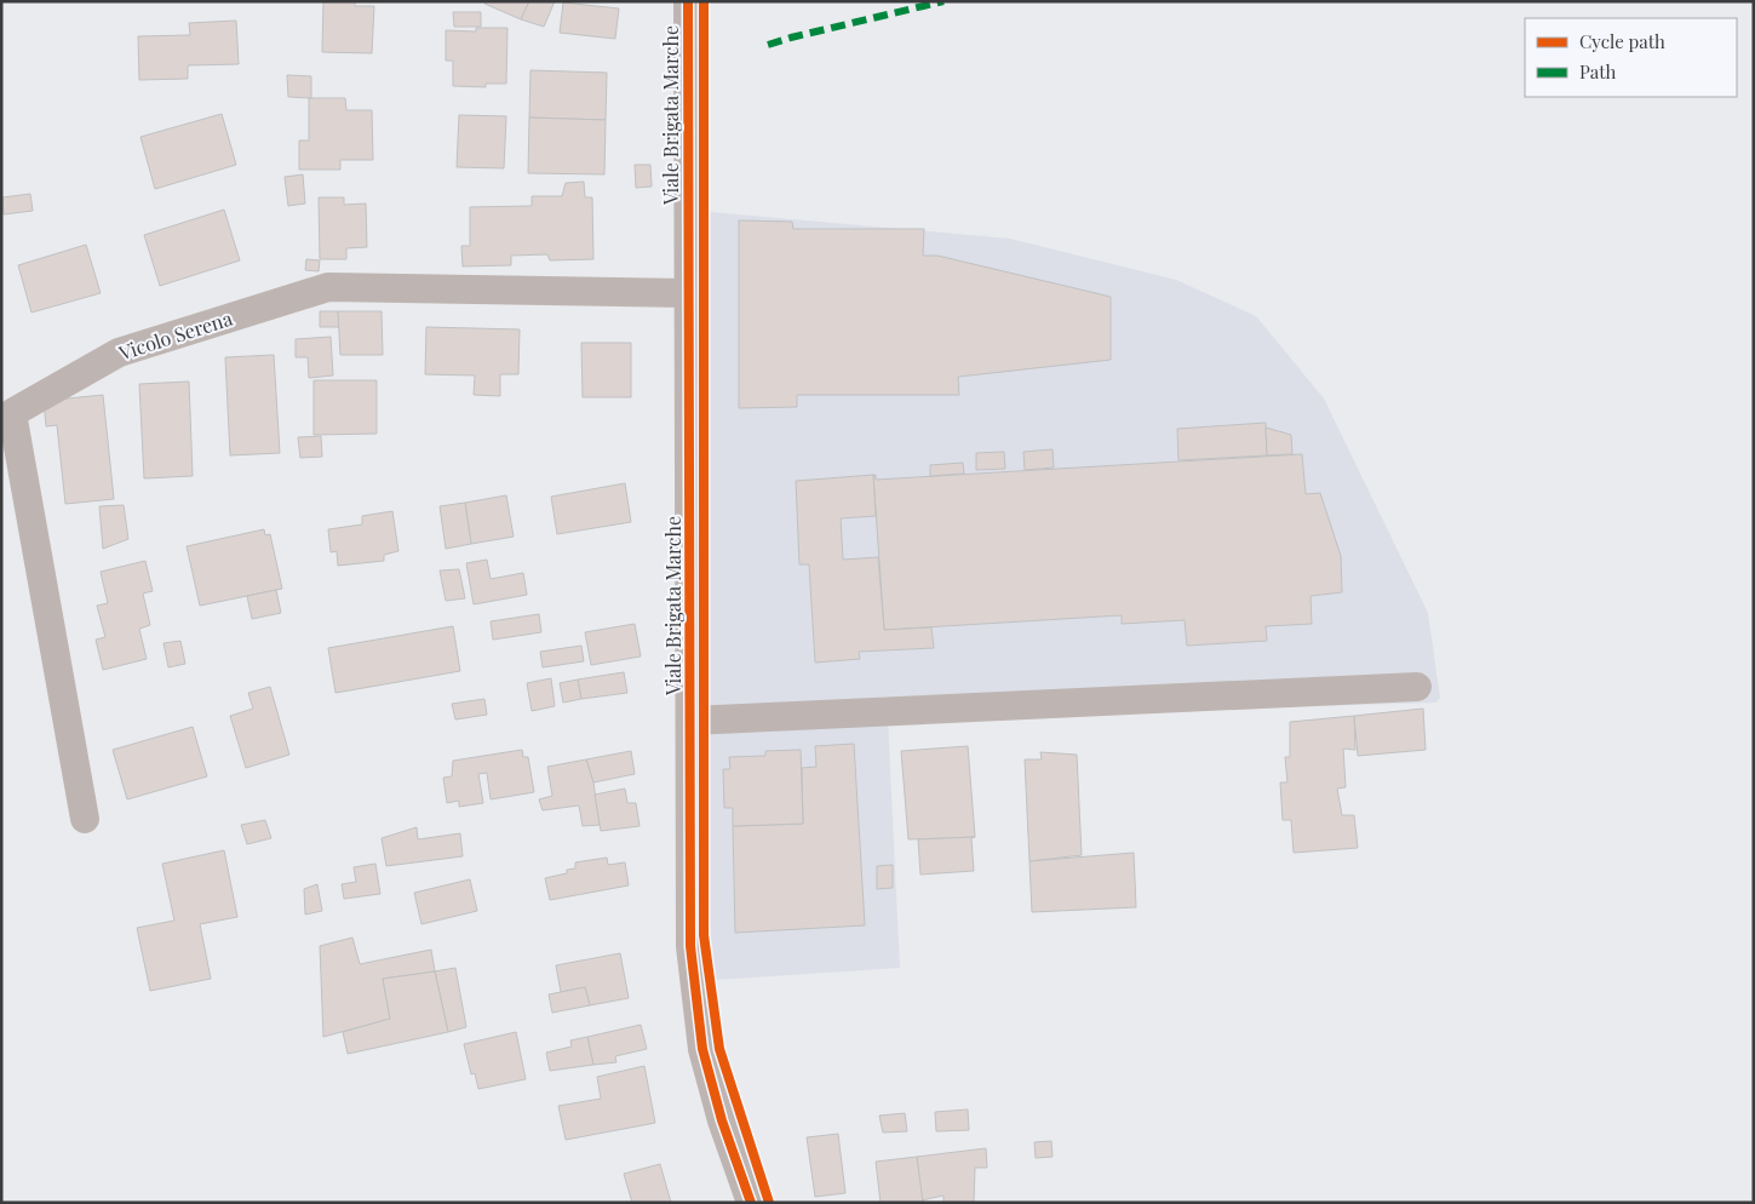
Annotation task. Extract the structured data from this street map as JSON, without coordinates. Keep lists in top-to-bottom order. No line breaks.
{"streets":{"street":["Viale Brigata Marche","Vicolo Serena"]},"crossings":[["Viale Brigata Marche","Vicolo Serena"]],"legend":["Cycle path","Path"]}
